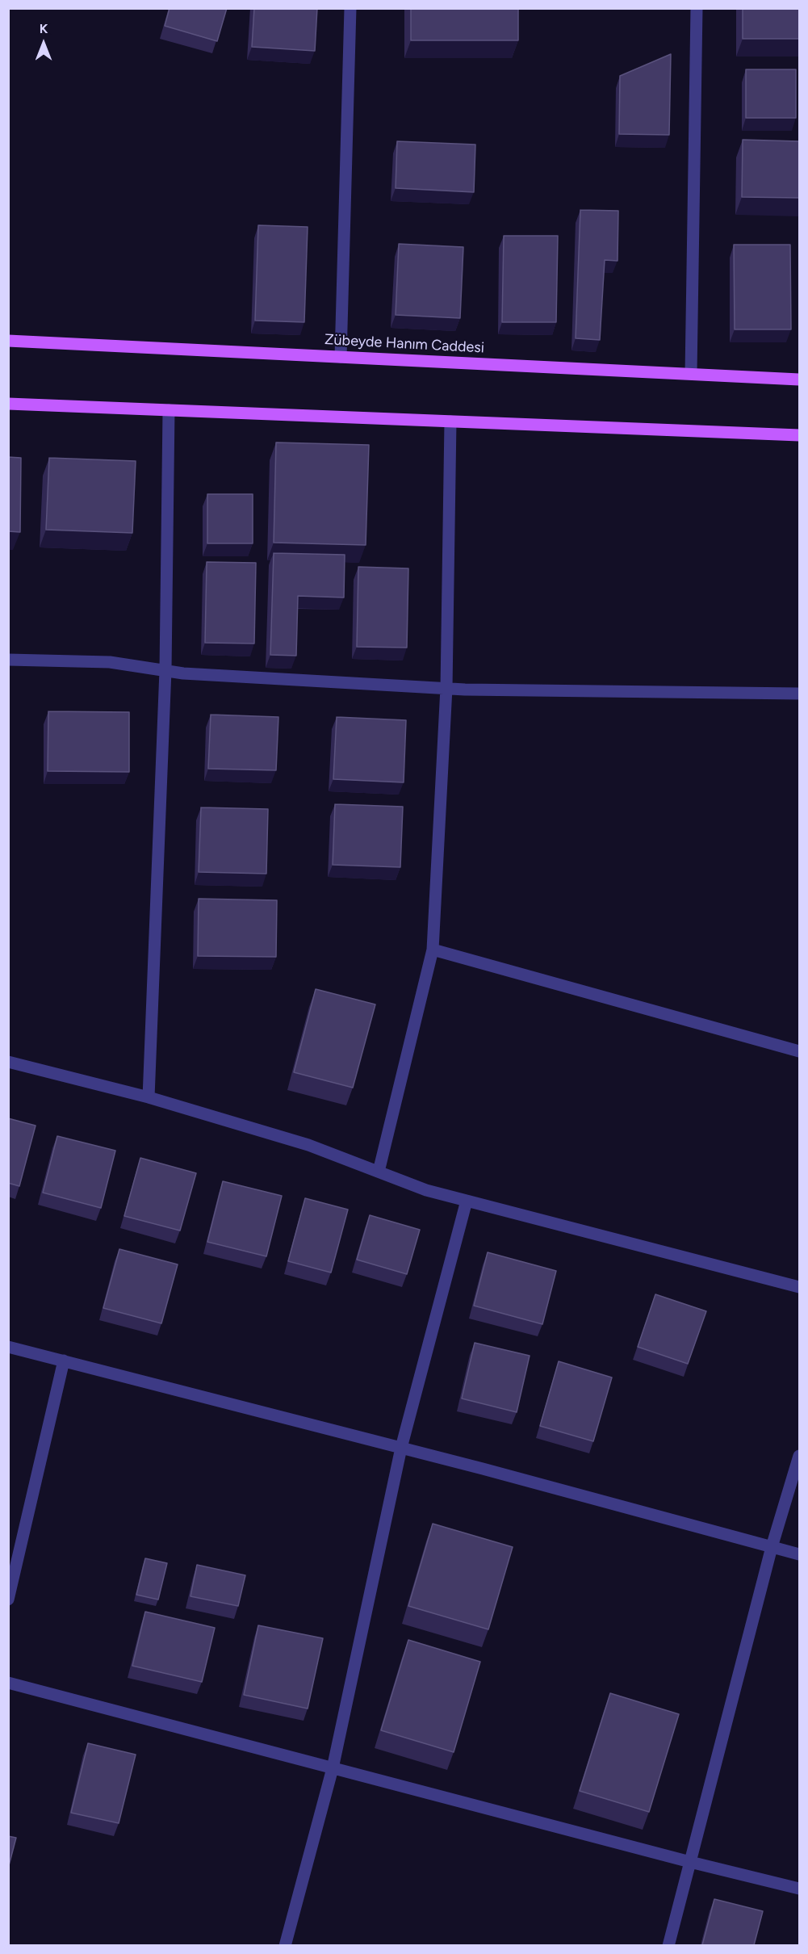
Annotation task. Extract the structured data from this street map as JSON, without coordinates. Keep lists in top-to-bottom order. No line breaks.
{"streets":{"main road":["Zübeyde Hanım Caddesi"]},"north":"top"}
